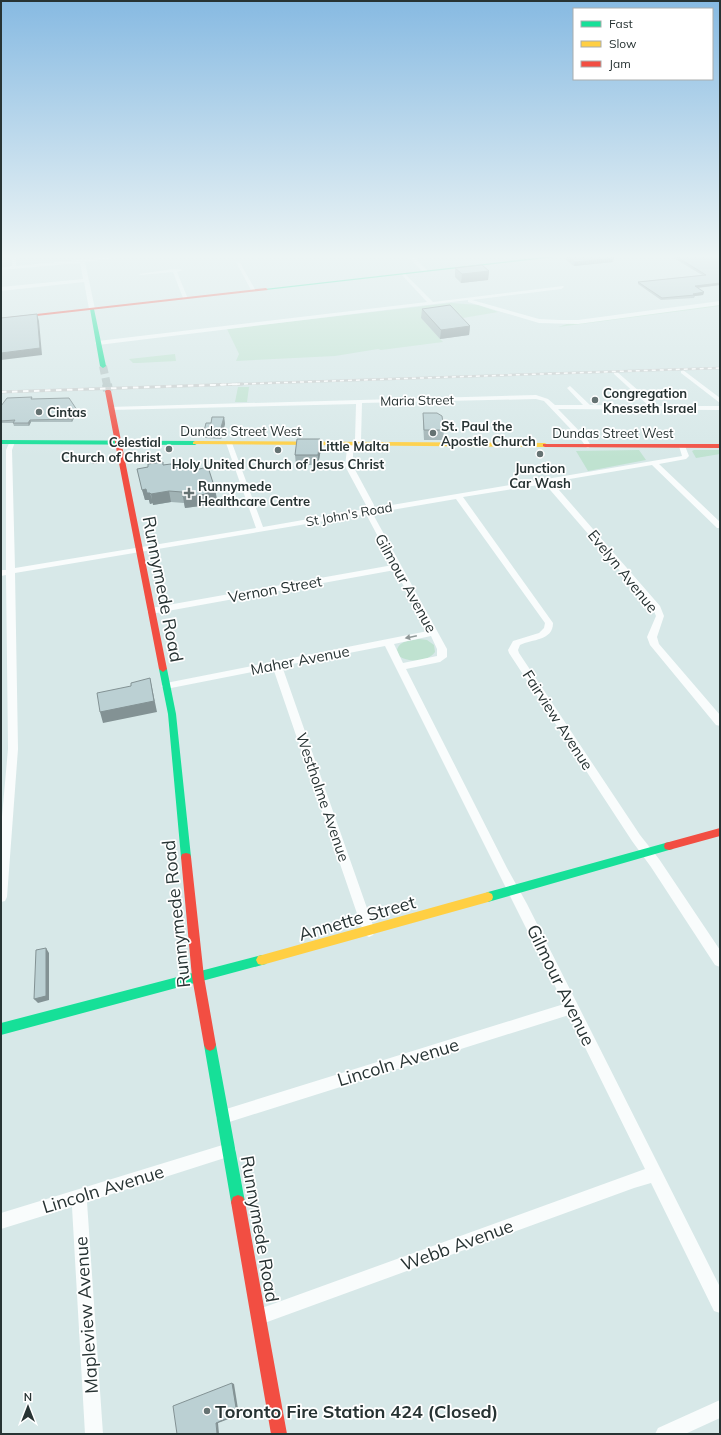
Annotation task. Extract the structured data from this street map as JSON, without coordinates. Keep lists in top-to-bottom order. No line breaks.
{"streets":{"street":["Maria Street","Dundas Street West","St John's Road","Evelyn Avenue","Gilmour Avenue","Runnymede Road","Vernon Street","Maher Avenue","Fairview Avenue","Westholme Avenue","Annette Street","Lincoln Avenue","Webb Avenue","Mapleview Avenue"]},"crossings":[["Maria Street","Gilmour Avenue"],["Maria Street","Runnymede Road"],["Dundas Street West","St John's Road"],["Dundas Street West","Gilmour Avenue"],["Dundas Street West","Runnymede Road"],["St John's Road","Evelyn Avenue"],["St John's Road","Gilmour Avenue"],["St John's Road","Runnymede Road"],["St John's Road","Fairview Avenue"],["Gilmour Avenue","Vernon Street"],["Gilmour Avenue","Maher Avenue"],["Gilmour Avenue","Annette Street"],["Gilmour Avenue","Lincoln Avenue"],["Gilmour Avenue","Webb Avenue"],["Runnymede Road","Vernon Street"],["Runnymede Road","Maher Avenue"],["Runnymede Road","Annette Street"],["Runnymede Road","Lincoln Avenue"],["Runnymede Road","Webb Avenue"],["Maher Avenue","Westholme Avenue"],["Fairview Avenue","Annette Street"],["Westholme Avenue","Annette Street"],["Lincoln Avenue","Mapleview Avenue"]],"districts":["Little Malta"],"places":{"other":["Congregation Knesseth Israel","Cintas","St. Paul the Apostle Church","Celestial Church of Christ","Holy United Church of Jesus Christ","Junction Car Wash","Toronto Fire Station 424 (Closed)"],"health":["Runnymede Healthcare Centre"]},"legend":["Fast","Slow","Jam"],"north":"top"}
